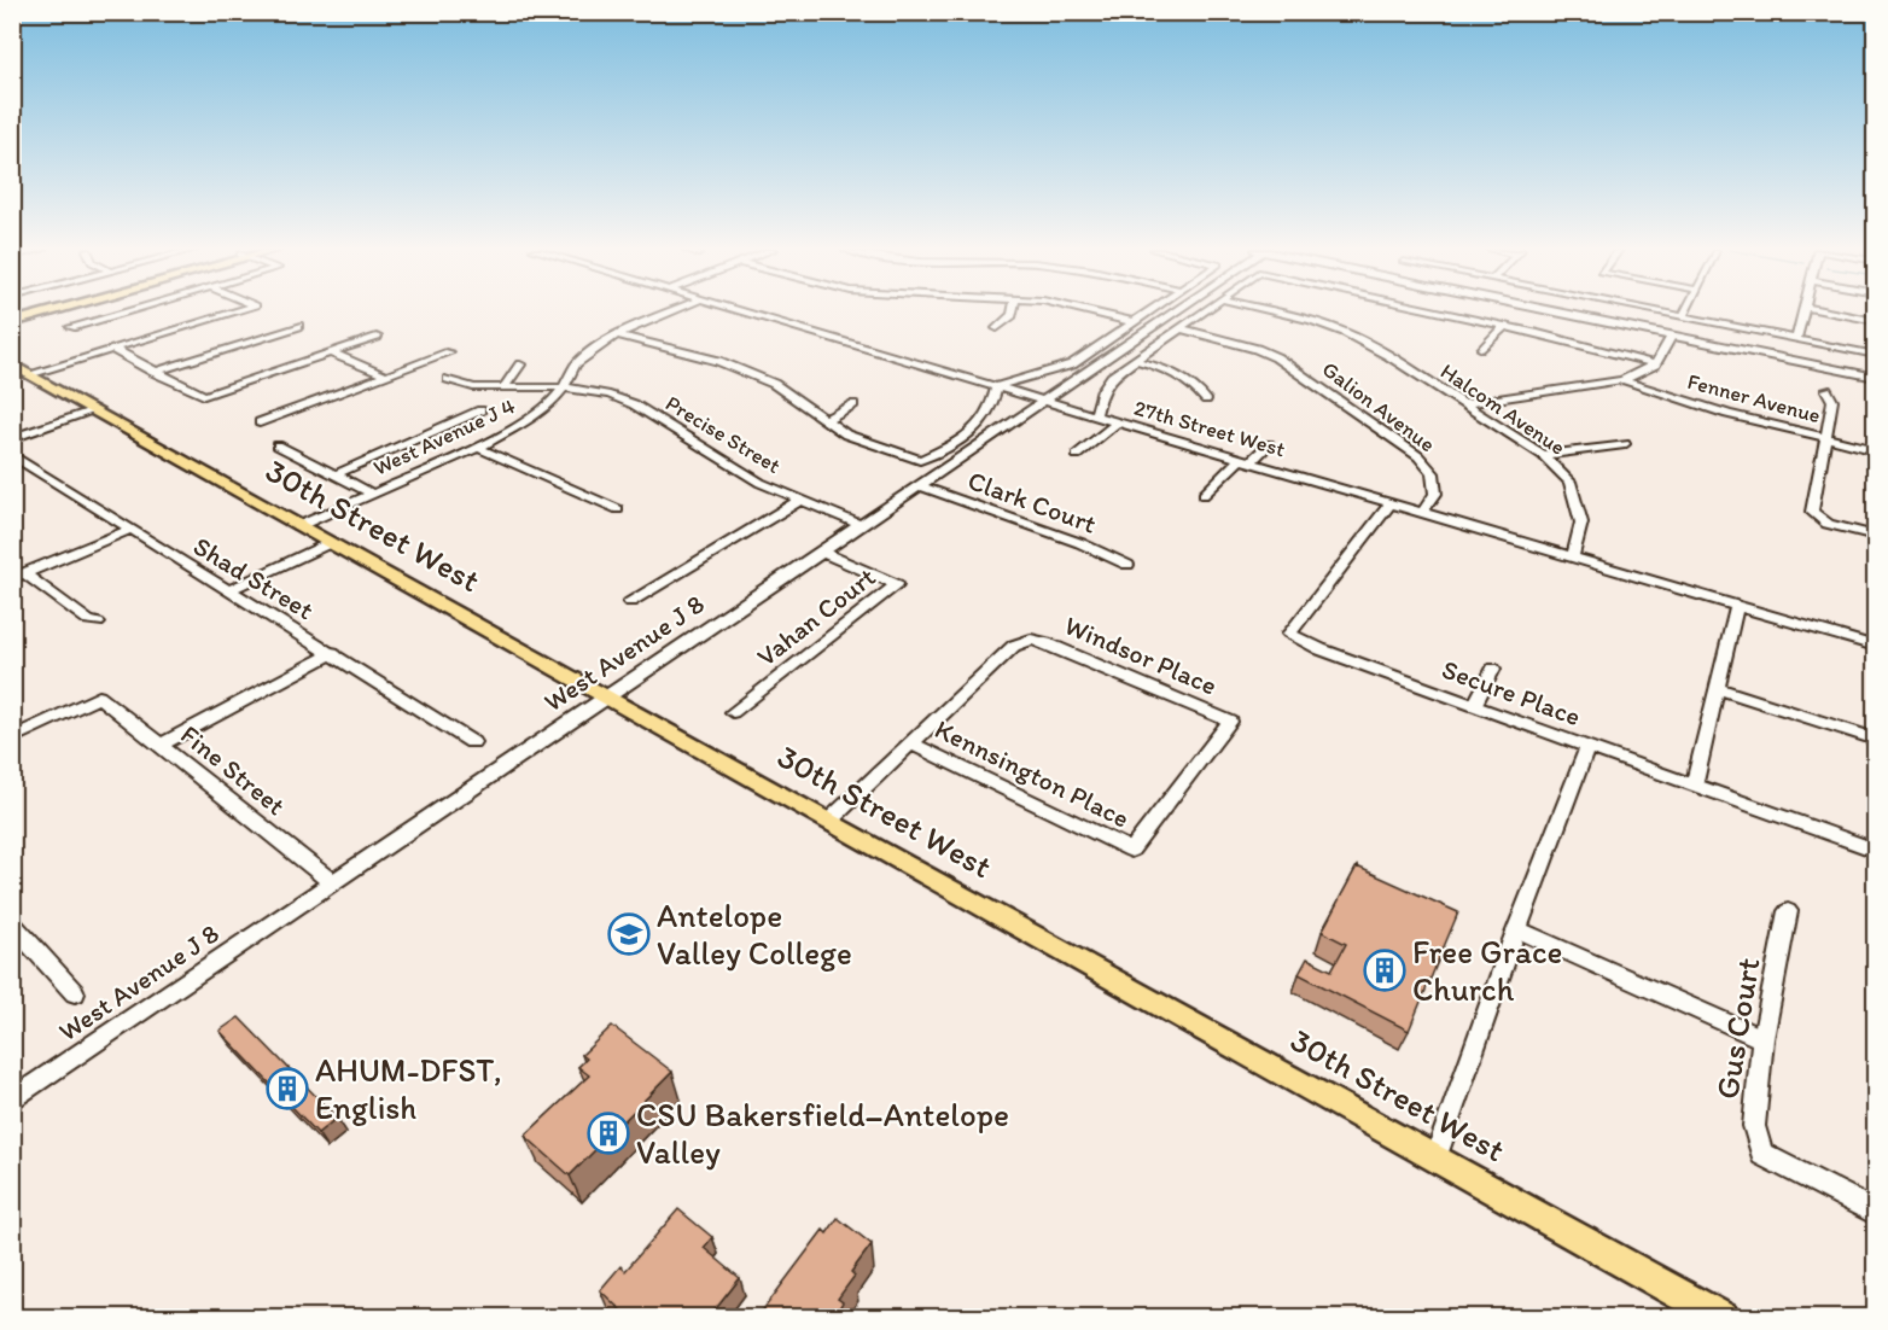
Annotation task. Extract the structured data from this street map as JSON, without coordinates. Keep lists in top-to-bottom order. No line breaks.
{"streets":{"main road":["30th Street West"],"street":["Fenner Avenue","Galion Avenue","Halcom Avenue","27th Street West","Precise Street","West Avenue J 4","Clark Court","Shad Street","Vahan Court","West Avenue J 8","Windsor Place","Secure Place","Fine Street","Kennsington Place","Gus Court"]},"crossings":[["Galion Avenue","27th Street West"],["Halcom Avenue","27th Street West"],["27th Street West","West Avenue J 8"],["27th Street West","Secure Place"],["Precise Street","West Avenue J 4"],["Precise Street","West Avenue J 8"],["West Avenue J 4","30th Street West"],["Clark Court","West Avenue J 8"],["30th Street West","West Avenue J 8"],["Vahan Court","West Avenue J 8"],["West Avenue J 8","Fine Street"],["Windsor Place","Kennsington Place"]],"places":{"school or university":["Antelope Valley College"],"building":["Free Grace Church","AHUM-DFST, English","CSU Bakersfield–Antelope Valley"]}}
